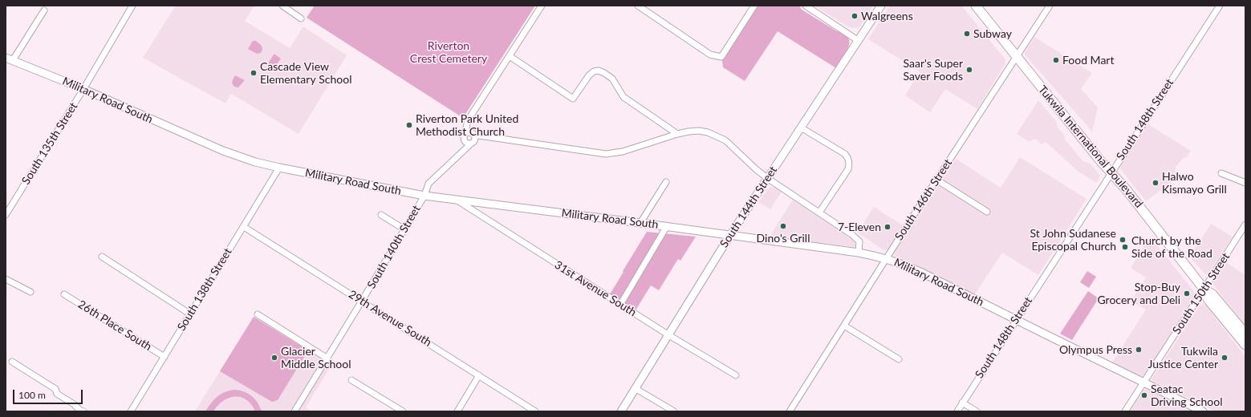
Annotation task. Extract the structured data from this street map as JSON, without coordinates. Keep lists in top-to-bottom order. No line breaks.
{"streets":{"main road":["Tukwila International Boulevard"],"street":["Military Road South","South 148th Street","South 135th Street","South 146th Street","South 144th Street","South 140th Street","31st Avenue South","South 138th Street","South 150th Street","29th Avenue South","26th Place South"]},"crossings":[["Military Road South","South 148th Street"],["Military Road South","South 135th Street"],["Military Road South","South 146th Street"],["Military Road South","South 144th Street"],["Military Road South","South 140th Street"],["Military Road South","31st Avenue South"],["Military Road South","South 138th Street"],["Military Road South","South 150th Street"],["South 148th Street","Tukwila International Boulevard"],["Tukwila International Boulevard","South 146th Street"],["Tukwila International Boulevard","South 150th Street"],["South 144th Street","31st Avenue South"],["South 140th Street","29th Avenue South"],["South 138th Street","29th Avenue South"],["South 138th Street","26th Place South"]],"parks":["Riverton Crest Cemetery"],"places":["Walgreens","Subway","Food Mart","Saar's Super Saver Foods","Cascade View Elementary School","Riverton Park United Methodist Church","Halwo Kismayo Grill","Dino's Grill","7-Eleven","St John Sudanese Episcopal Church","Church by the Side of the Road","Stop-Buy Grocery and Deli","Olympus Press","Glacier Middle School","Tukwila Justice Center","Seatac Driving School"],"scale_bar":"100 m"}
